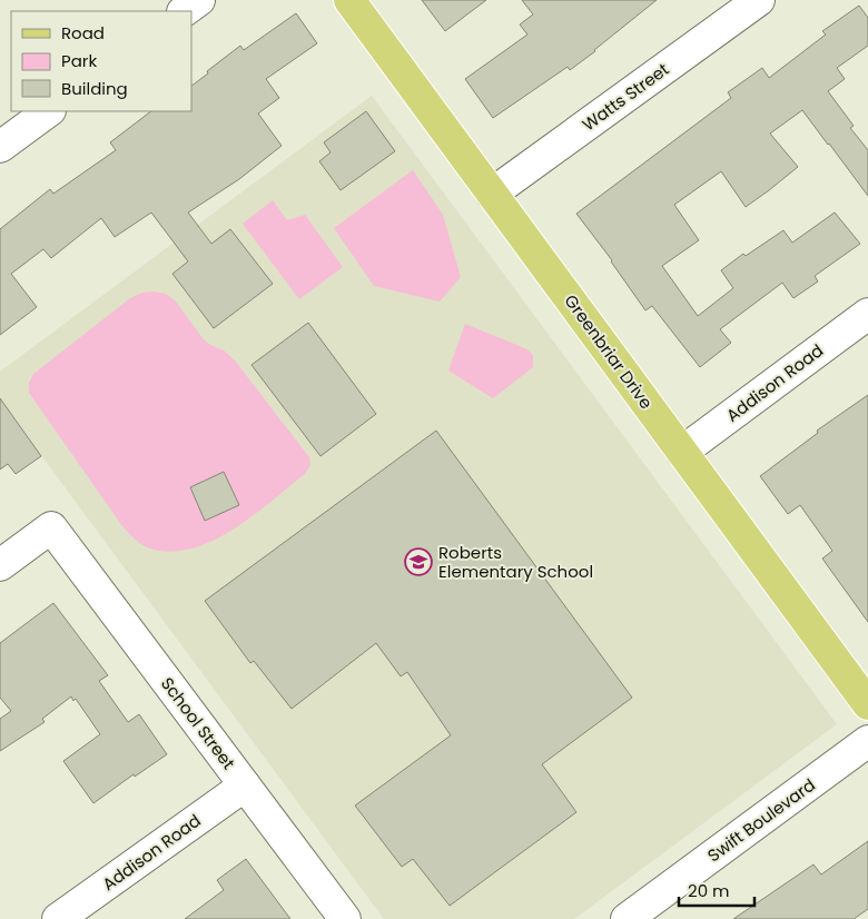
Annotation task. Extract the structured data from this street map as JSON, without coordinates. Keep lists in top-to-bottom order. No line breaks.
{"streets":{"main road":["Greenbriar Drive"],"street":["Watts Street","Addison Road","School Street","Swift Boulevard"]},"crossings":[["Watts Street","Greenbriar Drive"],["Greenbriar Drive","Addison Road"],["Addison Road","School Street"]],"places":{"school or university":["Roberts Elementary School"]},"legend":["Road","Park","Building"],"scale_bar":"20 m"}
